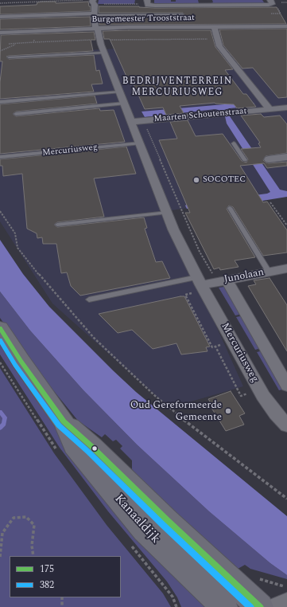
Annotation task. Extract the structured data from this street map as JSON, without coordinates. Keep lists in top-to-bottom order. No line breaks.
{"streets":{"main road":["Kanaaldijk"],"street":["Burgemeester Trooststraat","Maarten Schoutenstraat","Mercuriusweg","Junolaan"]},"crossings":[["Burgemeester Trooststraat","Mercuriusweg"],["Maarten Schoutenstraat","Mercuriusweg"],["Mercuriusweg","Junolaan"]],"districts":["BEDRIJVENTERREIN MERCURIUSWEG"],"places":["SOCOTEC","Oud Gereformeerde Gemeente"],"lines":["transit line 175","transit line 382"],"legend":["175","382"]}
